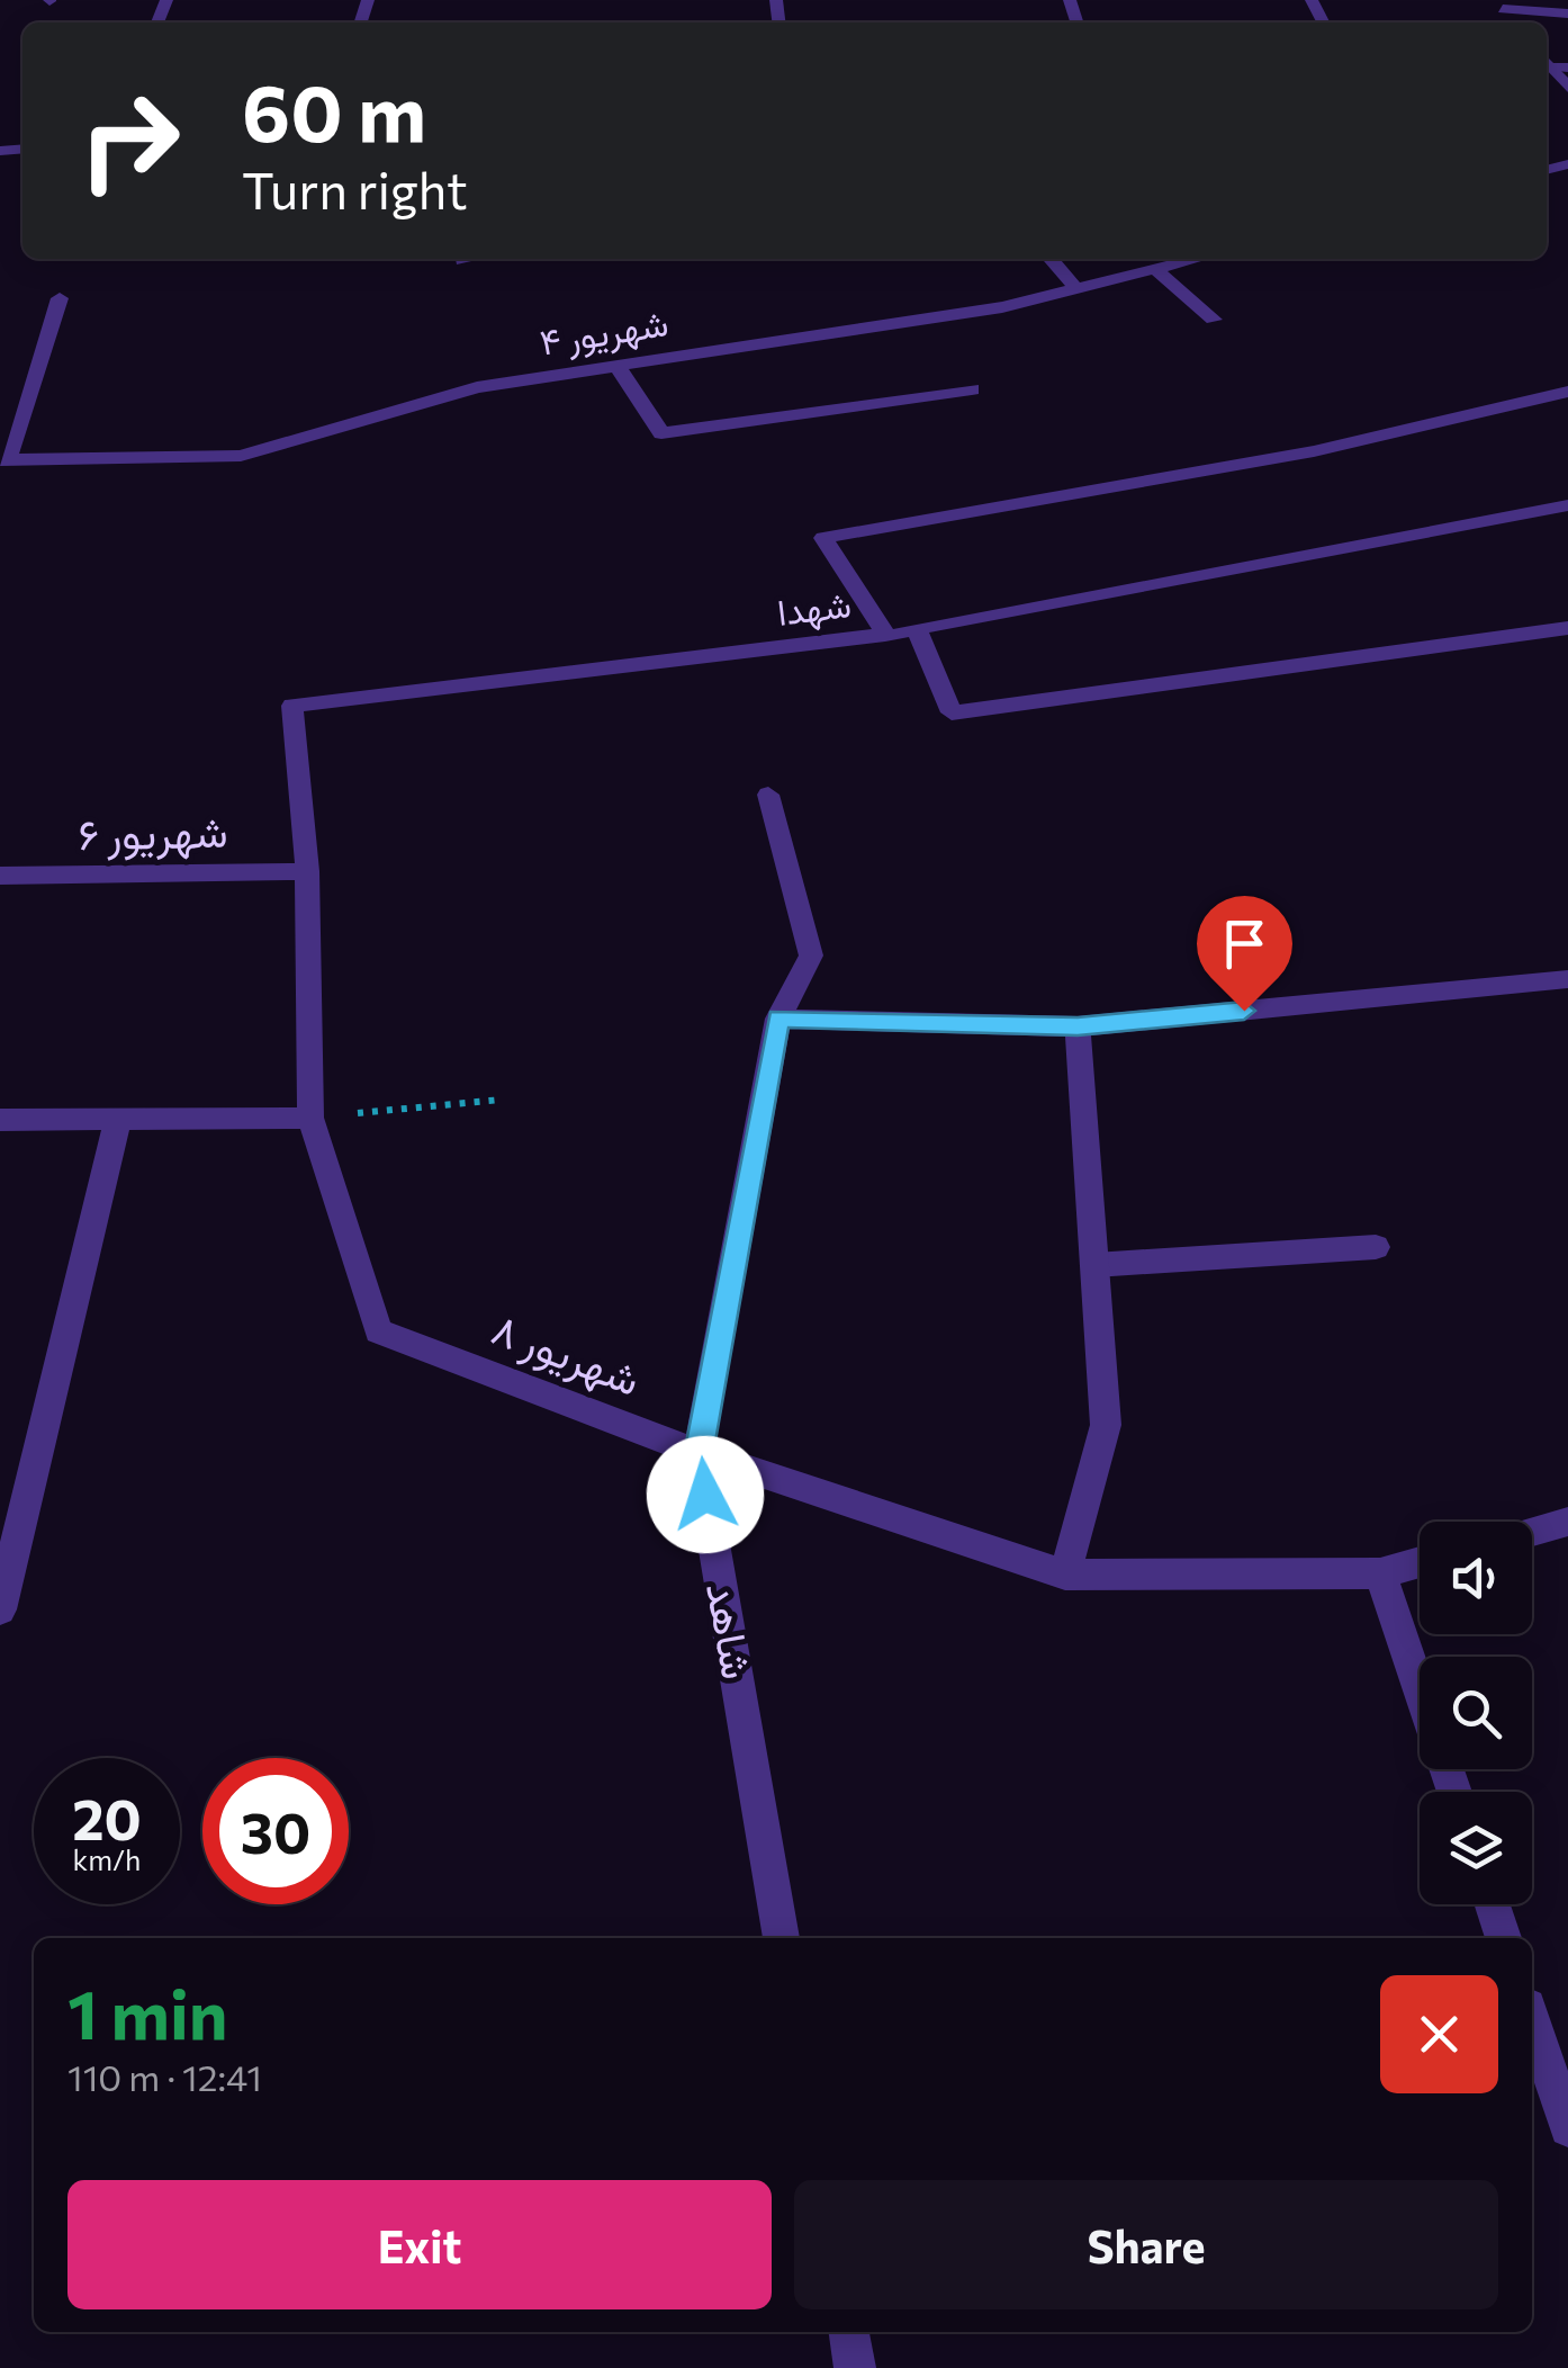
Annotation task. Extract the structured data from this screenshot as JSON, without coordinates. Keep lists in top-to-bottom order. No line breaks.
{"streets":{"street":["شهریور ۴","شهدا","شهریور ۶","شهریور ۸","شاهد"]},"crossings":[["شهدا","شهریور ۶"],["شهدا","شهریور ۸"],["شهریور ۸","شاهد"]],"page":{"turn":["60 m","Turn right"],"speed":"20 km/h","limit":"30","heading":["1 min","110 m · 12:41"],"buttons":["Exit","Share"]}}
